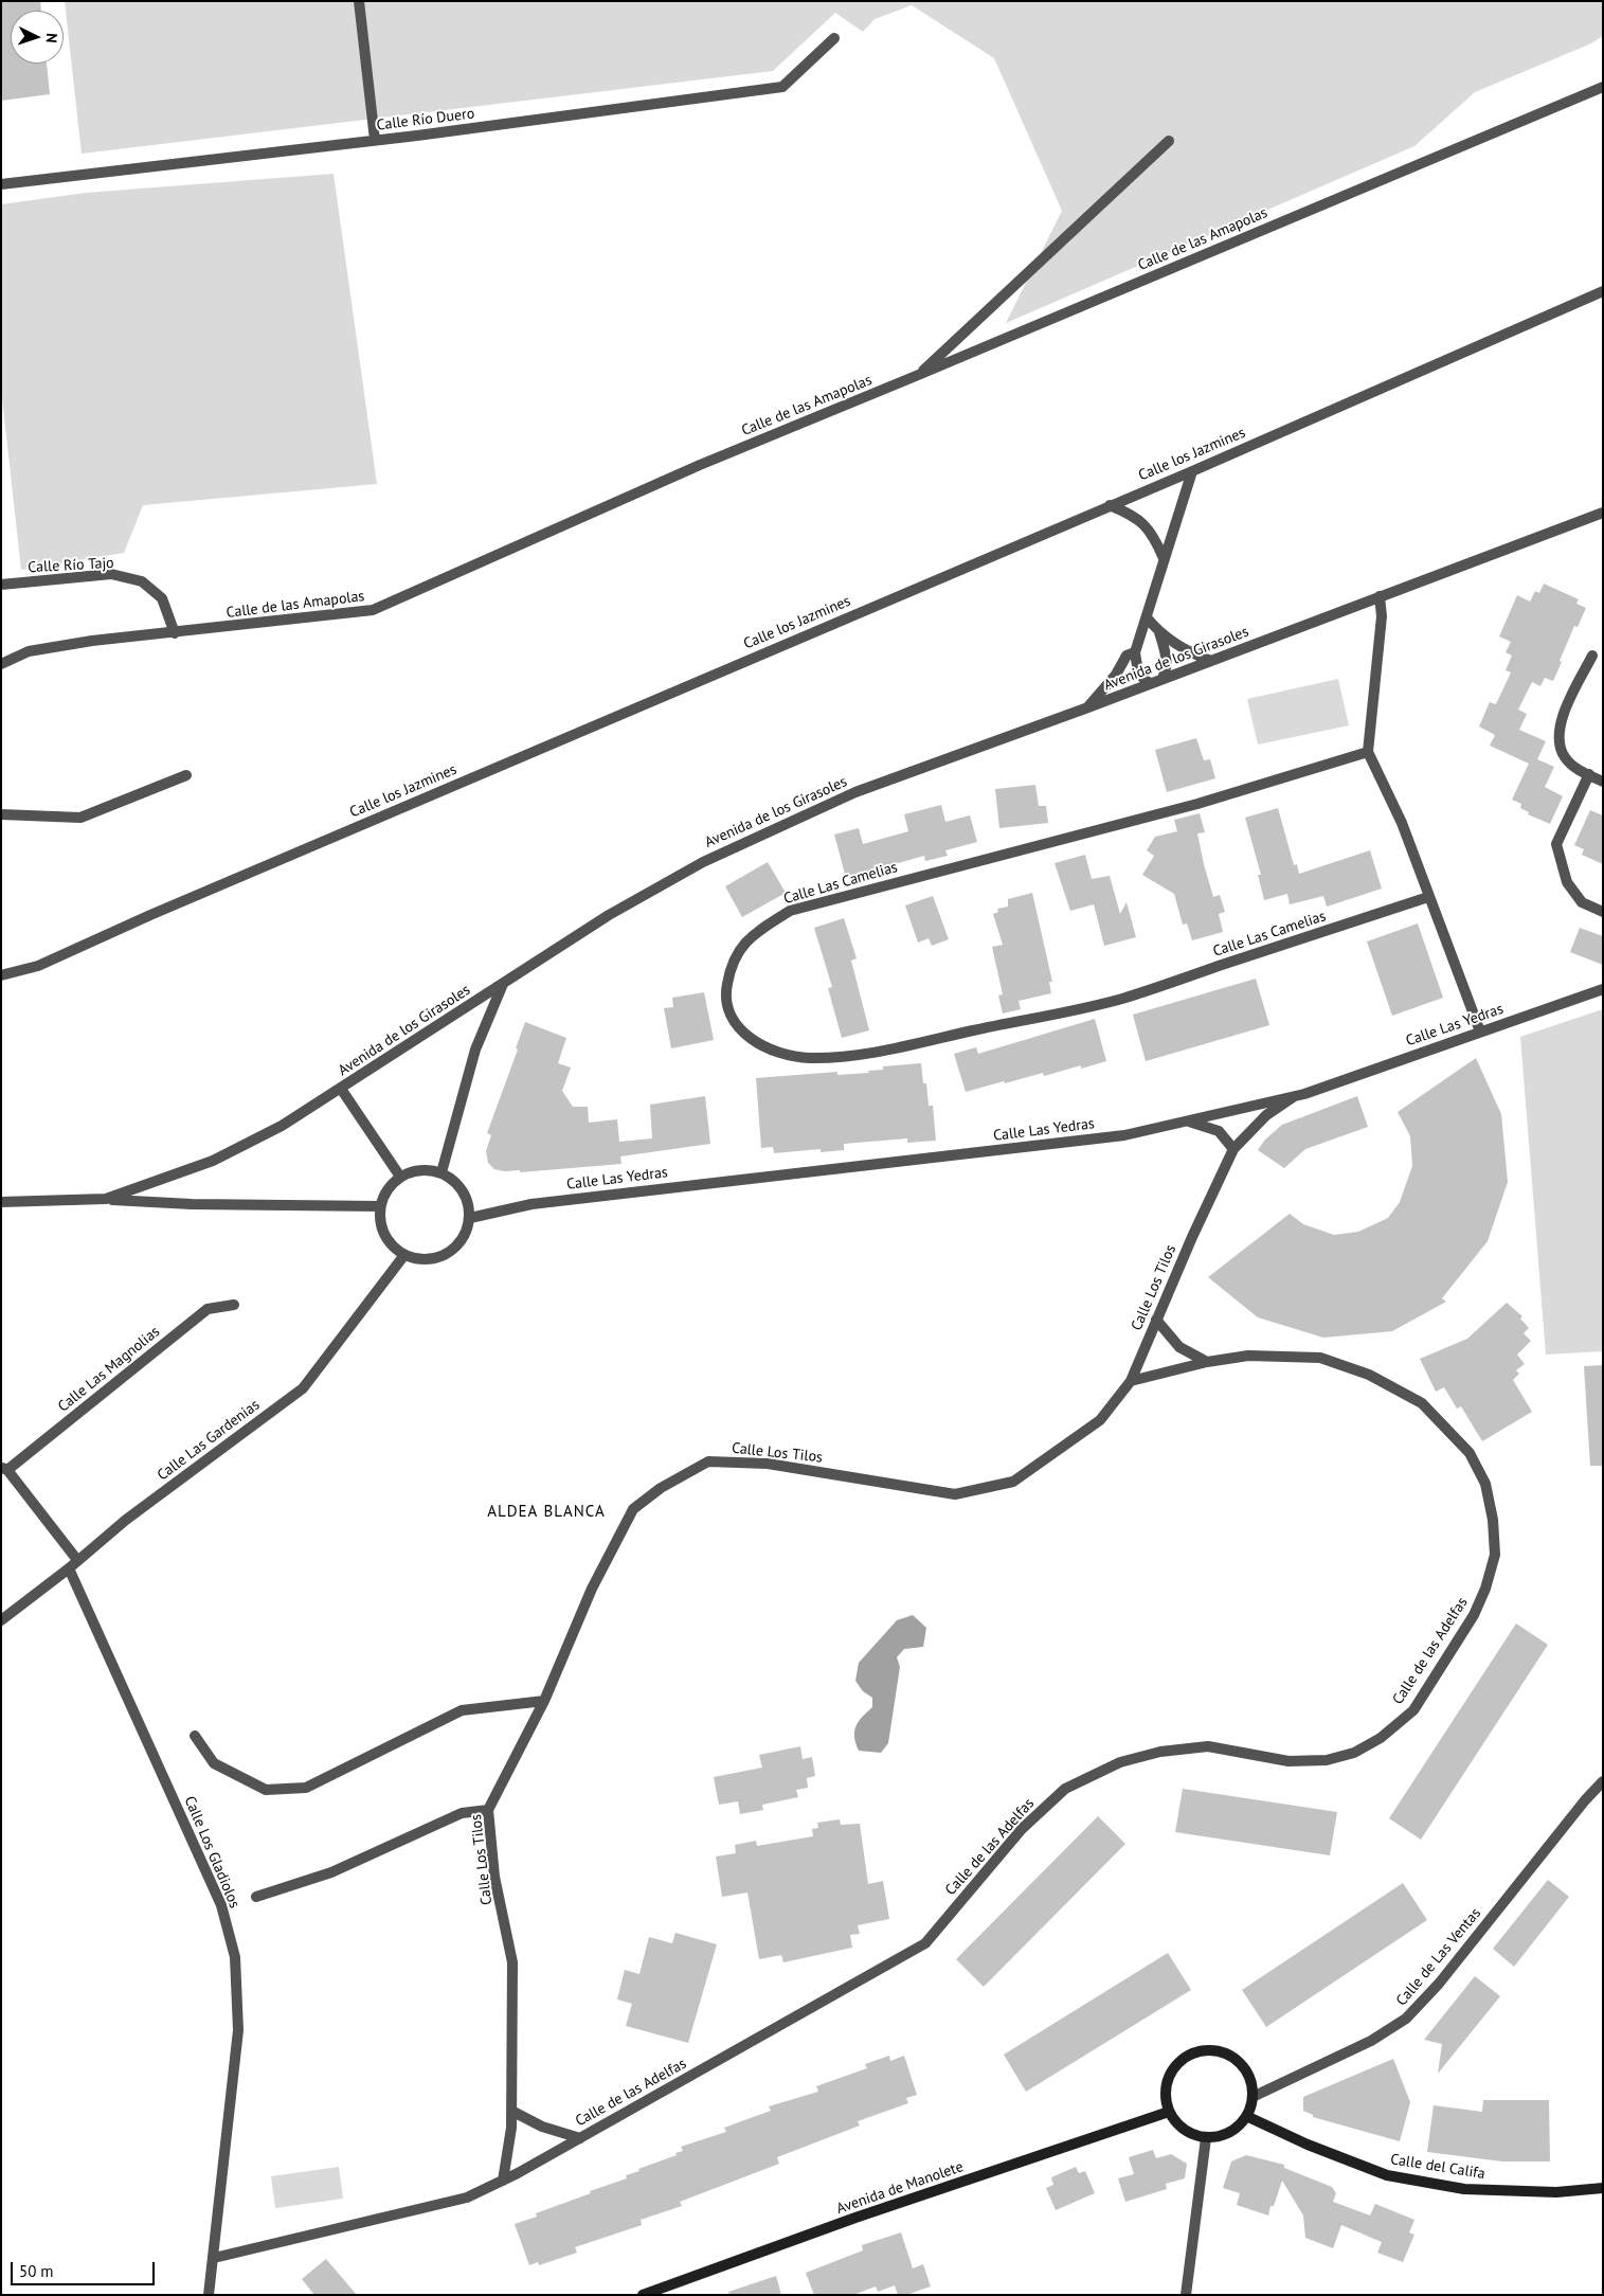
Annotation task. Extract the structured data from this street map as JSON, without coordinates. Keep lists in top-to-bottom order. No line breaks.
{"streets":{"street":["Calle Río Duero","Calle de las Amapolas","Calle los Jazmines","Calle Río Tajo","Avenida de los Girasoles","Calle Las Camelias","Calle Las Yedras","Calle Los Tilos","Calle Las Magnolias","Calle Las Gardenias","Calle de las Adelfas","Calle Los Gladiolos","Calle de Las Ventas","Calle del Califa","Avenida de Manolete"]},"crossings":[["Calle de las Amapolas","Calle Río Tajo"],["Calle Las Yedras","Calle Los Tilos"],["Calle Las Yedras","Calle Las Gardenias"],["Calle Los Tilos","Calle de las Adelfas"],["Calle Las Gardenias","Calle Los Gladiolos"],["Calle de las Adelfas","Calle Los Gladiolos"],["Calle de Las Ventas","Calle del Califa"],["Calle de Las Ventas","Avenida de Manolete"],["Calle del Califa","Avenida de Manolete"]],"districts":["ALDEA BLANCA"],"scale_bar":"50 m","north":"right"}
